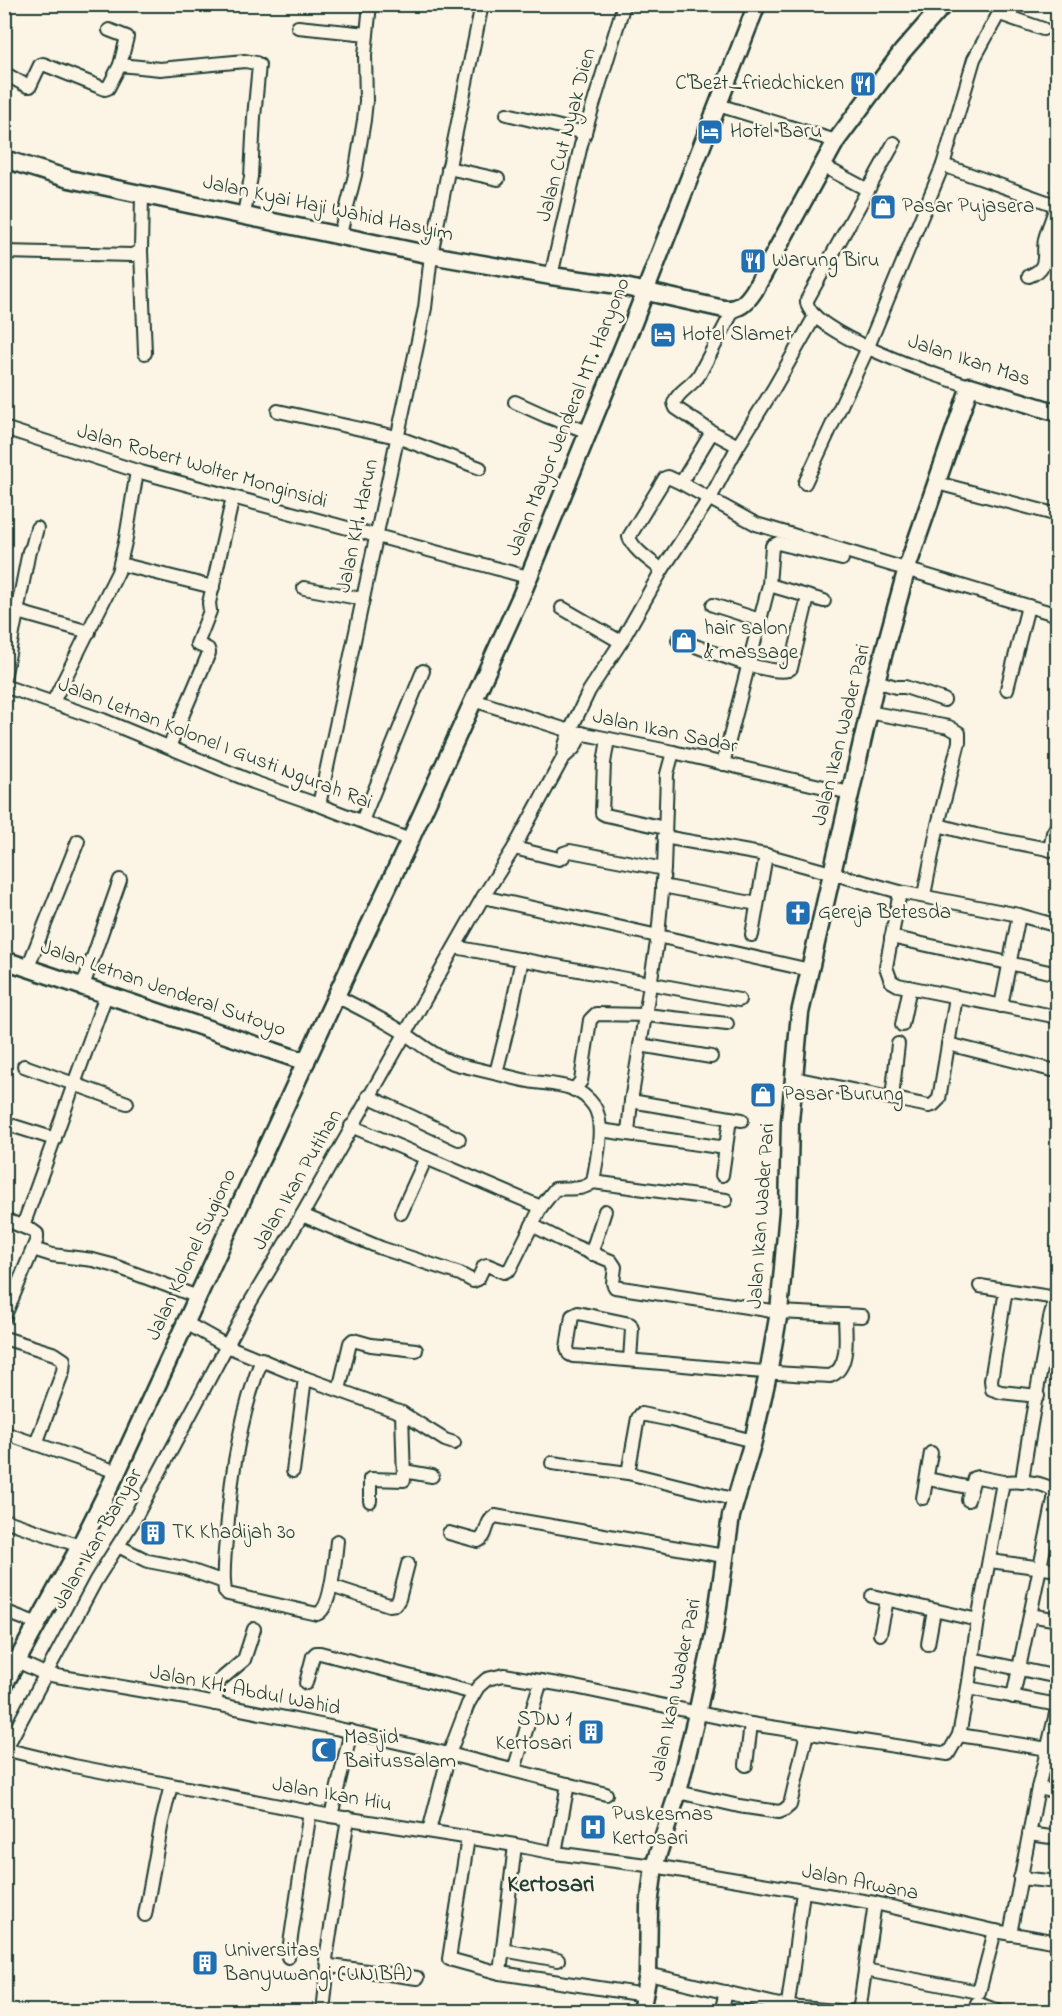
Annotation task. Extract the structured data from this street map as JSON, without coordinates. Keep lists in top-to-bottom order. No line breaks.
{"streets":{"main road":["Jalan Kyai Haji Wahid Hasyim","Jalan Ikan Mas","Jalan Mayor Jenderal MT. Haryono","Jalan Ikan Wader Pari","Jalan Letnan Jenderal Sutoyo","Jalan Kolonel Sugiono"],"street":["Jalan Cut Nyak Dien","Jalan Robert Wolter Monginsidi","Jalan KH. Harun","Jalan Ikan Sadar","Jalan Letnan Kolonel I Gusti Ngurah Rai","Jalan Ikan Putihan","Jalan Ikan Banyar","Jalan KH. Abdul Wahid","Jalan Ikan Hiu","Jalan Arwana"]},"crossings":[["Jalan Cut Nyak Dien","Jalan Kyai Haji Wahid Hasyim"],["Jalan Kyai Haji Wahid Hasyim","Jalan Mayor Jenderal MT. Haryono"],["Jalan Kyai Haji Wahid Hasyim","Jalan KH. Harun"],["Jalan Ikan Mas","Jalan Ikan Wader Pari"],["Jalan Ikan Mas","Jalan Ikan Putihan"],["Jalan Mayor Jenderal MT. Haryono","Jalan Robert Wolter Monginsidi"],["Jalan Mayor Jenderal MT. Haryono","Jalan Ikan Sadar"],["Jalan Mayor Jenderal MT. Haryono","Jalan Letnan Kolonel I Gusti Ngurah Rai"],["Jalan Mayor Jenderal MT. Haryono","Jalan Kolonel Sugiono"],["Jalan Robert Wolter Monginsidi","Jalan KH. Harun"],["Jalan KH. Harun","Jalan Letnan Kolonel I Gusti Ngurah Rai"],["Jalan Ikan Sadar","Jalan Ikan Wader Pari"],["Jalan Ikan Sadar","Jalan Ikan Putihan"],["Jalan Ikan Wader Pari","Jalan Ikan Hiu"],["Jalan Ikan Wader Pari","Jalan Arwana"],["Jalan Letnan Kolonel I Gusti Ngurah Rai","Jalan Kolonel Sugiono"],["Jalan Letnan Jenderal Sutoyo","Jalan Kolonel Sugiono"],["Jalan Ikan Putihan","Jalan Ikan Banyar"],["Jalan Kolonel Sugiono","Jalan KH. Abdul Wahid"],["Jalan Ikan Banyar","Jalan KH. Abdul Wahid"],["Jalan Ikan Banyar","Jalan Ikan Hiu"],["Jalan Ikan Hiu","Jalan Arwana"]],"districts":["Kertosari"],"places":{"restaurant":["C'Bezt_friedchicken","Warung Biru"],"hotel":["Hotel Baru","Hotel Slamet"],"shop":["Pasar Pujasera","hair salon & massage","Pasar Burung"],"church":["Gereja Betesda"],"building":["TK Khadijah 30","SDN 1 Kertosari","Universitas Banyuwangi (UNIBA)"],"mosque":["Masjid Baitussalam"],"hospital":["Puskesmas Kertosari"]}}
